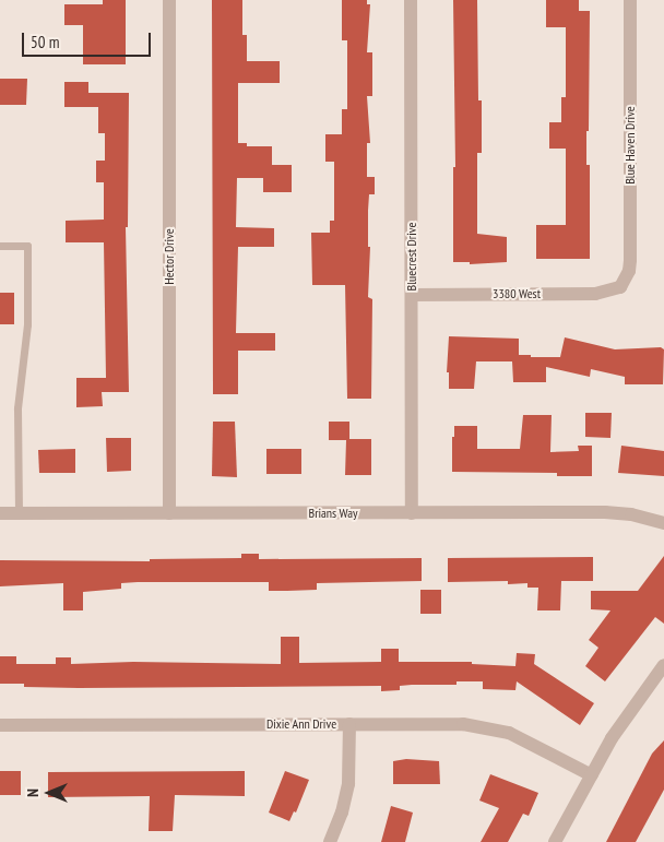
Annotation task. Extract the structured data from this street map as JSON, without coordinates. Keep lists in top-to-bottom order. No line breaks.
{"streets":{"street":["Blue Haven Drive","Hector Drive","Bluecrest Drive","3380 West","Brians Way","Dixie Ann Drive"]},"crossings":[["Blue Haven Drive","3380 West"],["Hector Drive","Brians Way"],["Bluecrest Drive","3380 West"],["Bluecrest Drive","Brians Way"]],"scale_bar":"50 m","north":"left"}
